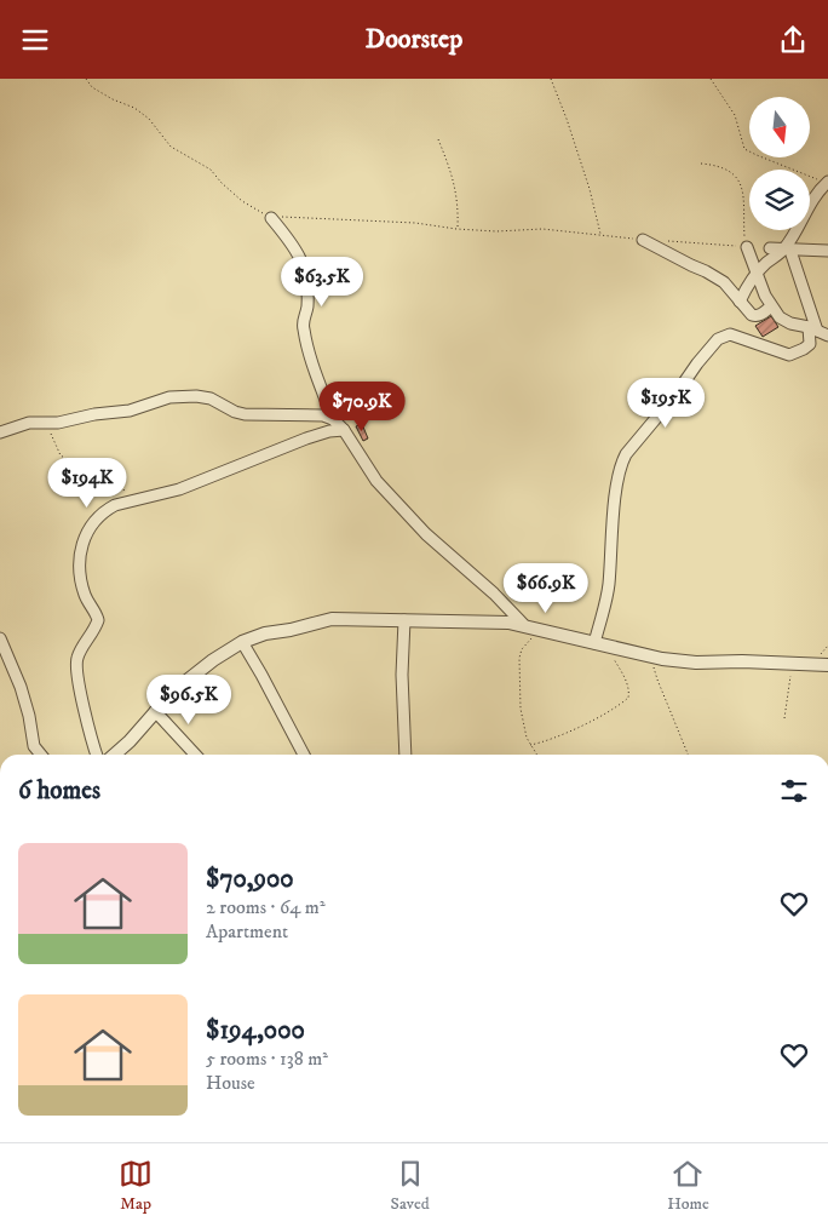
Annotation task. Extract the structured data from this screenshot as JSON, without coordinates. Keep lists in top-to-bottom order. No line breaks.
{"north":"bottom","page":{"header":"Doorstep","price":["$63.5K","$195K","$70.9K","$194K","$66.9K","$96.5K"],"heading":"6 homes","list":[{"name":"$70,900","note":"2 rooms · 64 m² · Apartment"},{"name":"$194,000","note":"5 rooms · 138 m² · House"}],"tabs":["Map","Saved","Home"]}}
